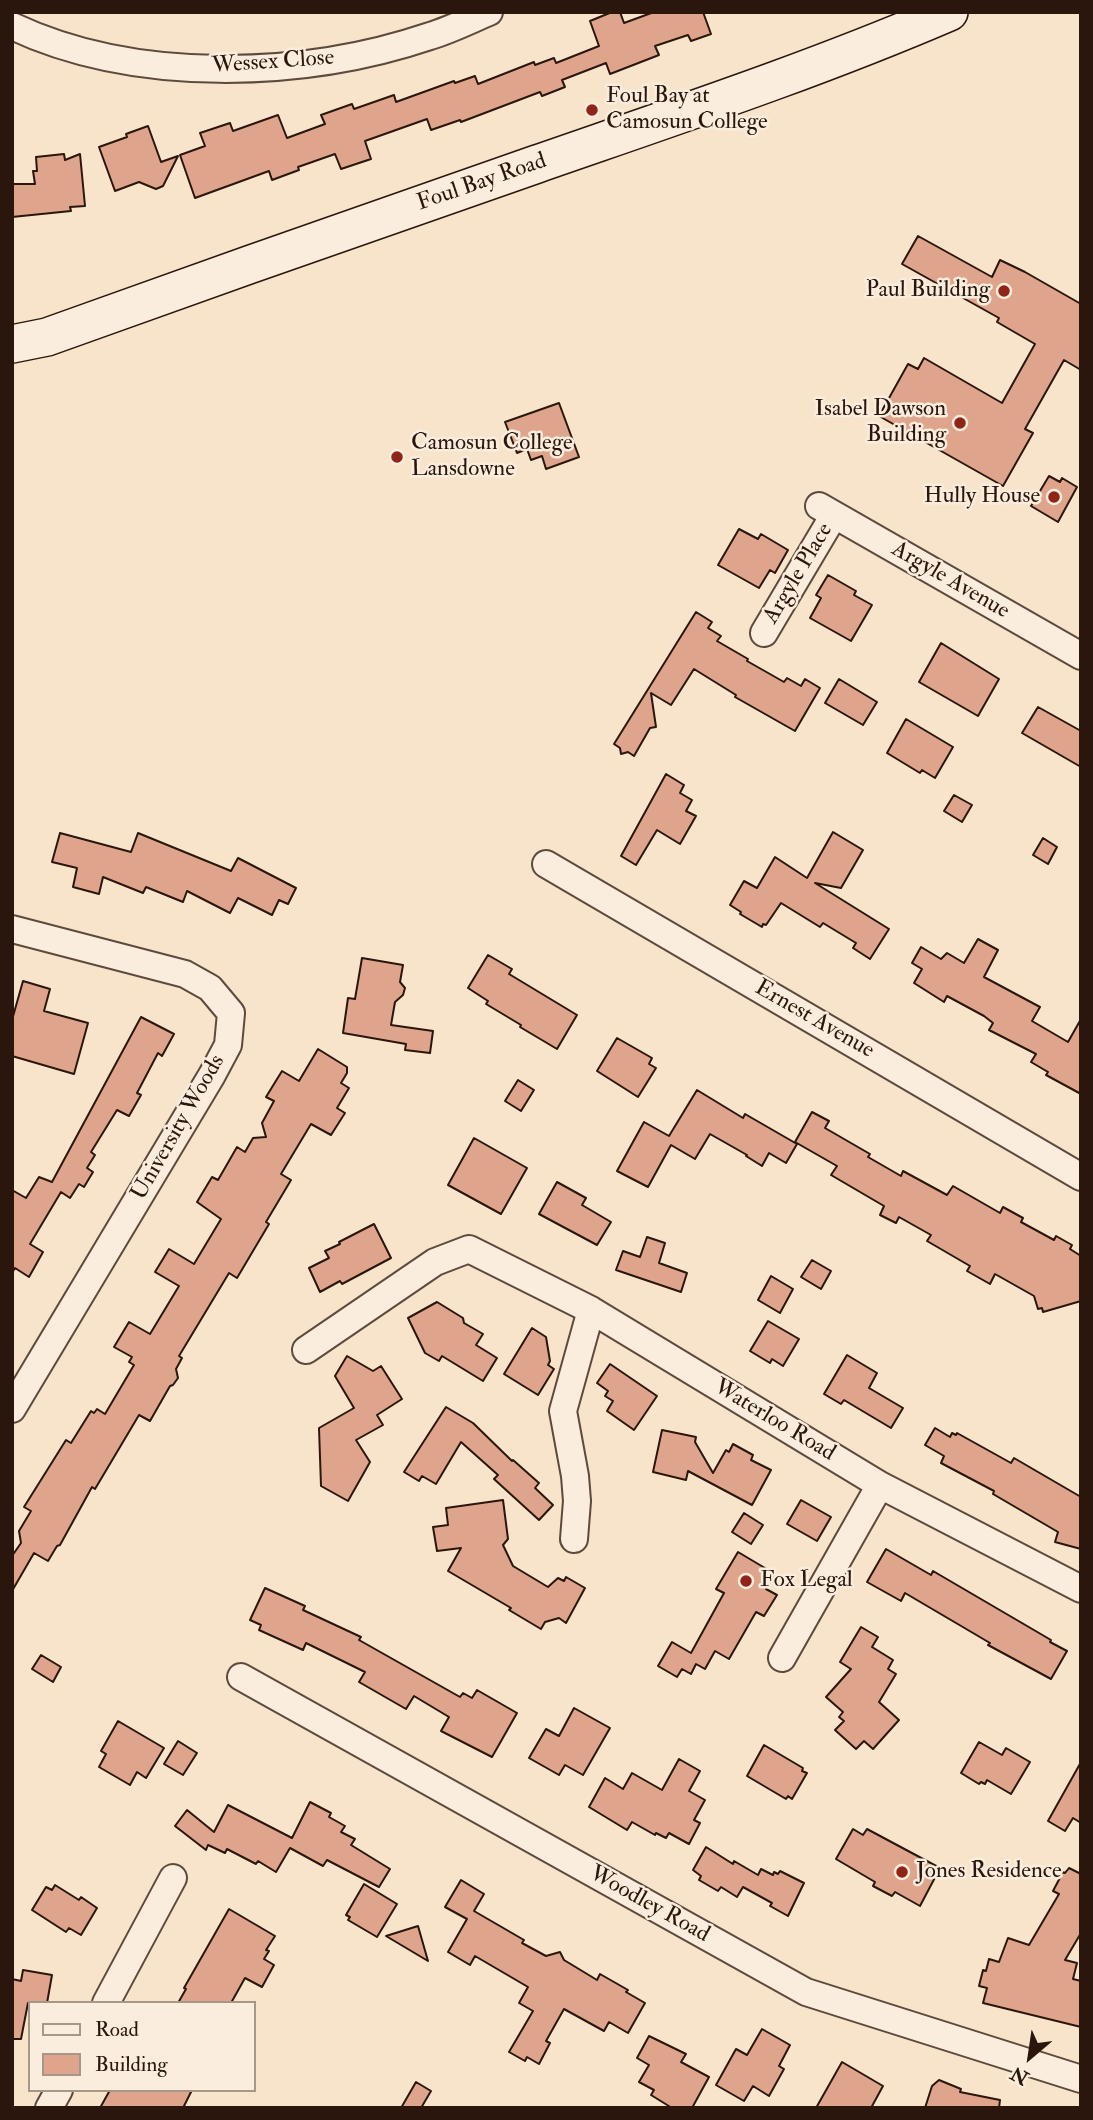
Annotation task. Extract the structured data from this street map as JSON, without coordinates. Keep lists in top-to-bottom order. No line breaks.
{"streets":{"main road":["Foul Bay Road"],"street":["Wessex Close","Argyle Place","Argyle Avenue","Ernest Avenue","University Woods","Waterloo Road","Woodley Road"]},"crossings":[["Argyle Place","Argyle Avenue"]],"places":["Foul Bay at Camosun College","Paul Building","Isabel Dawson Building","Camosun College Lansdowne","Hully House","Fox Legal","Jones Residence"],"legend":["Road","Building"],"north":"bottom left"}
